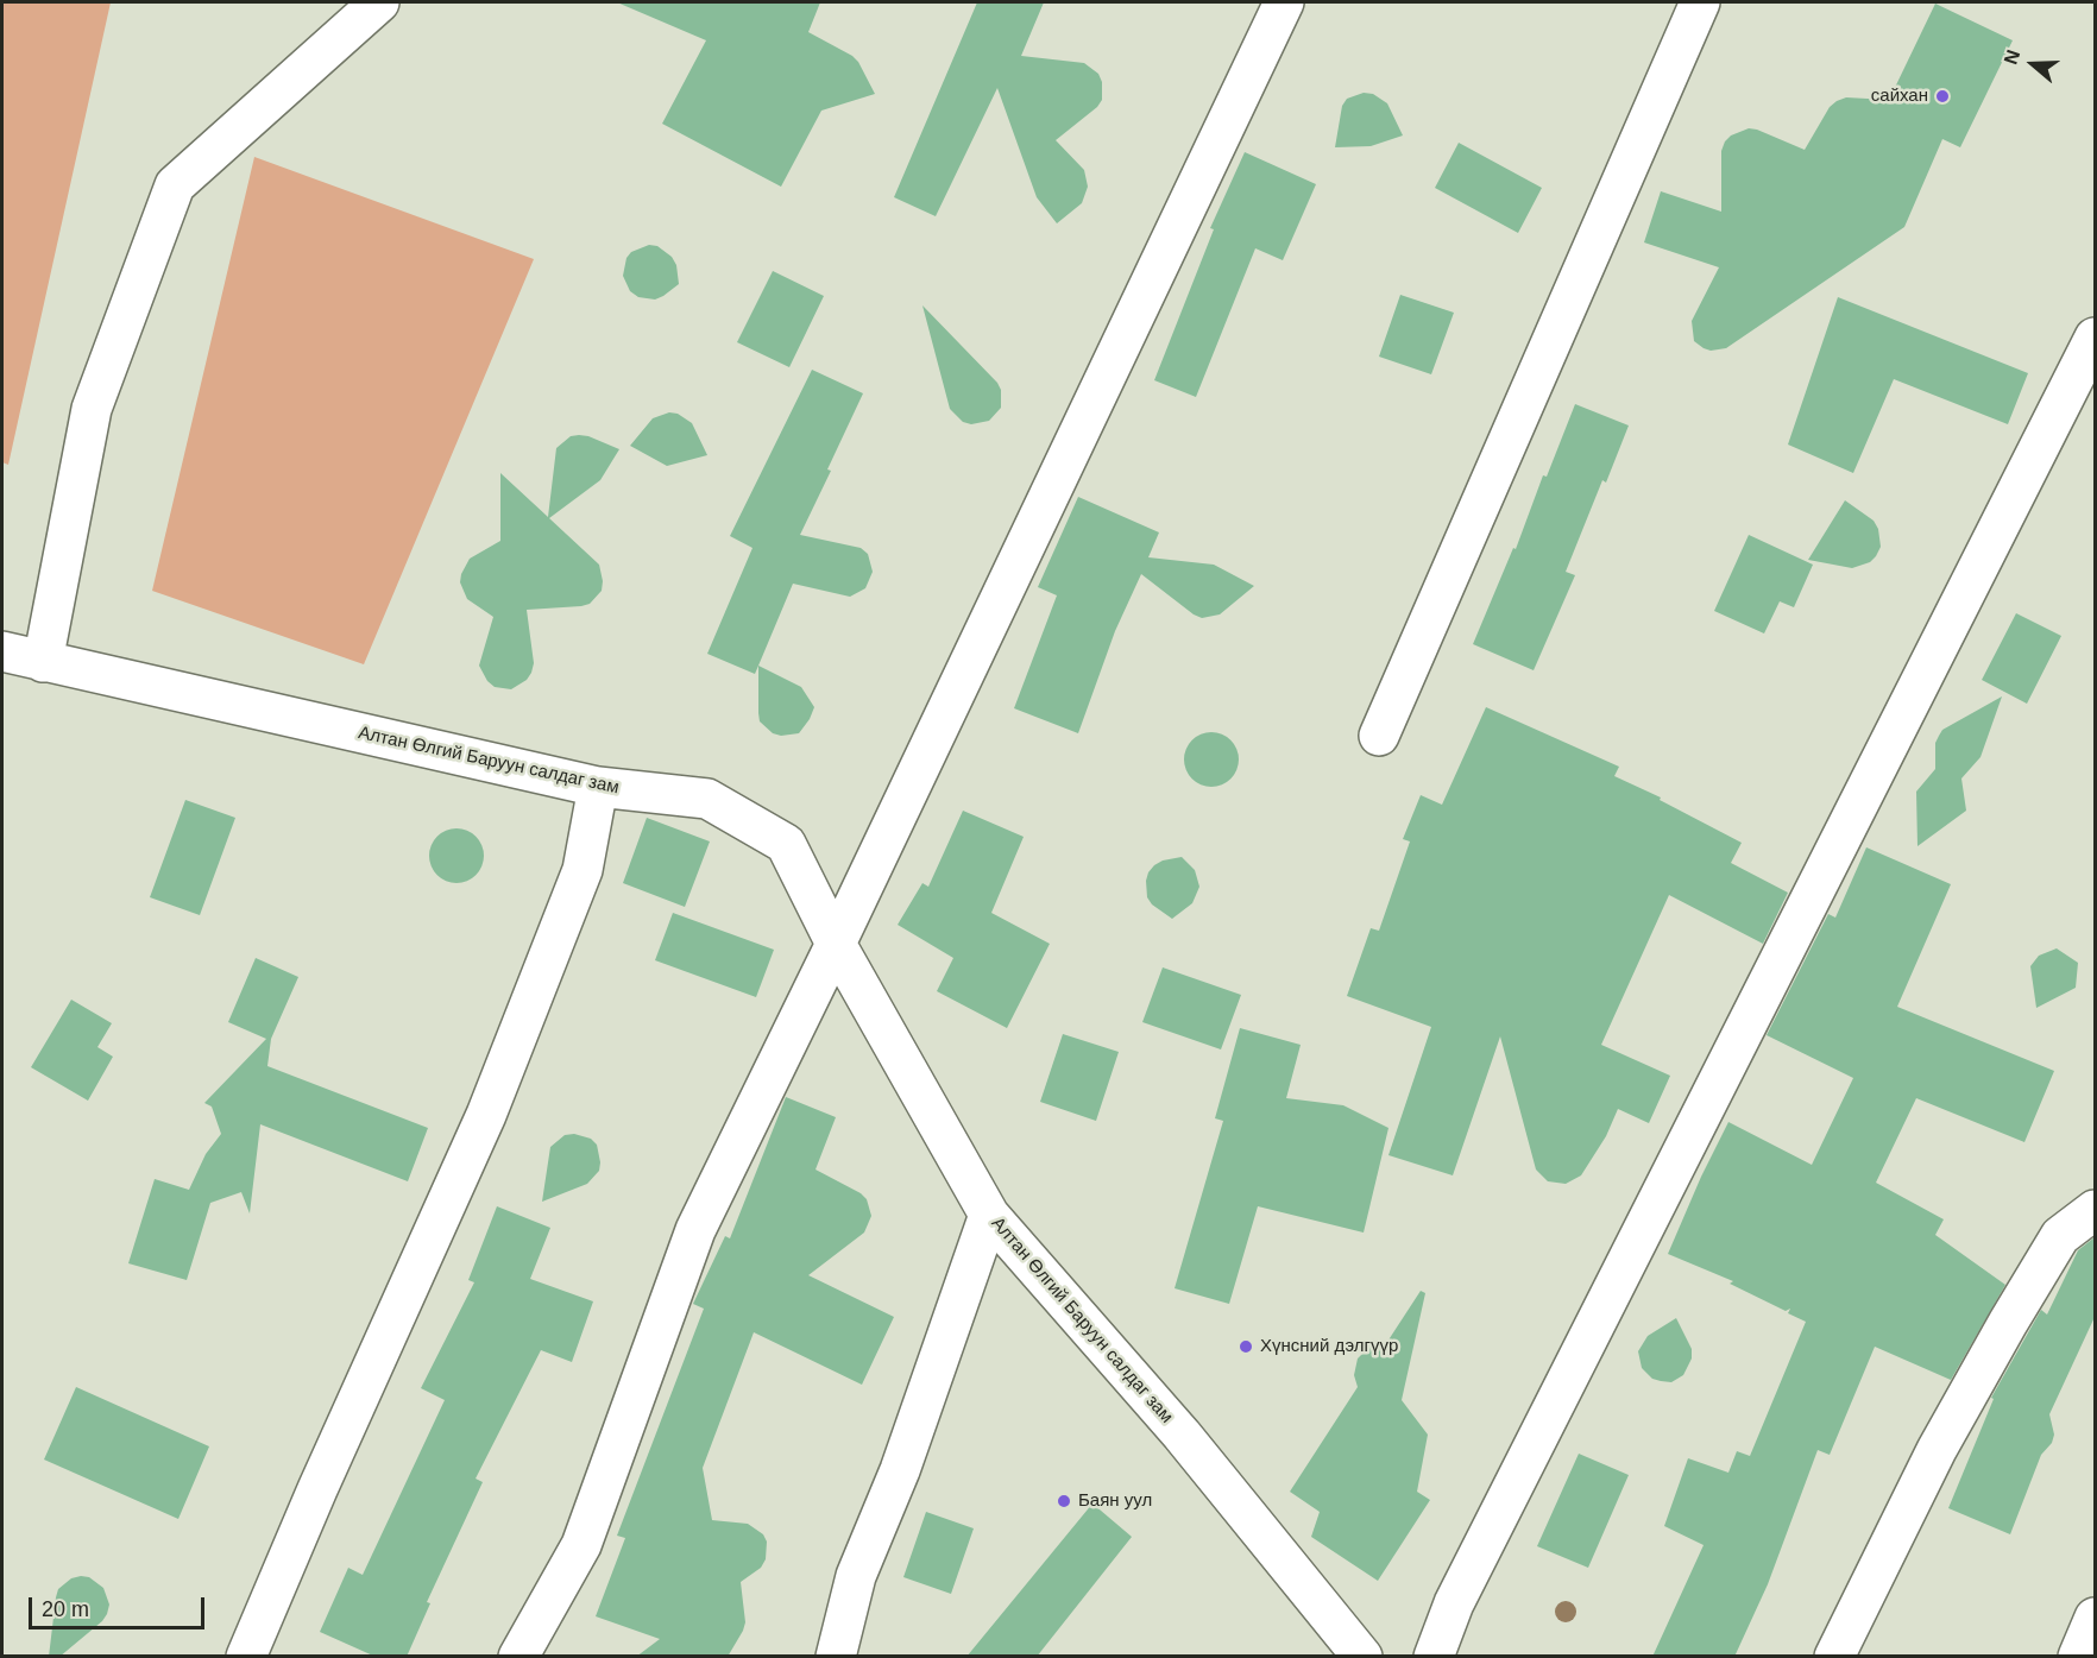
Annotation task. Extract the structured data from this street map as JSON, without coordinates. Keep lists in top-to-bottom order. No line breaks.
{"streets":{"street":["Алтан Өлгий Баруун салдаг зам"]},"places":["сайхан","Хүнсний дэлгүүр","Баян уул"],"scale_bar":"20 m","north":"left"}
